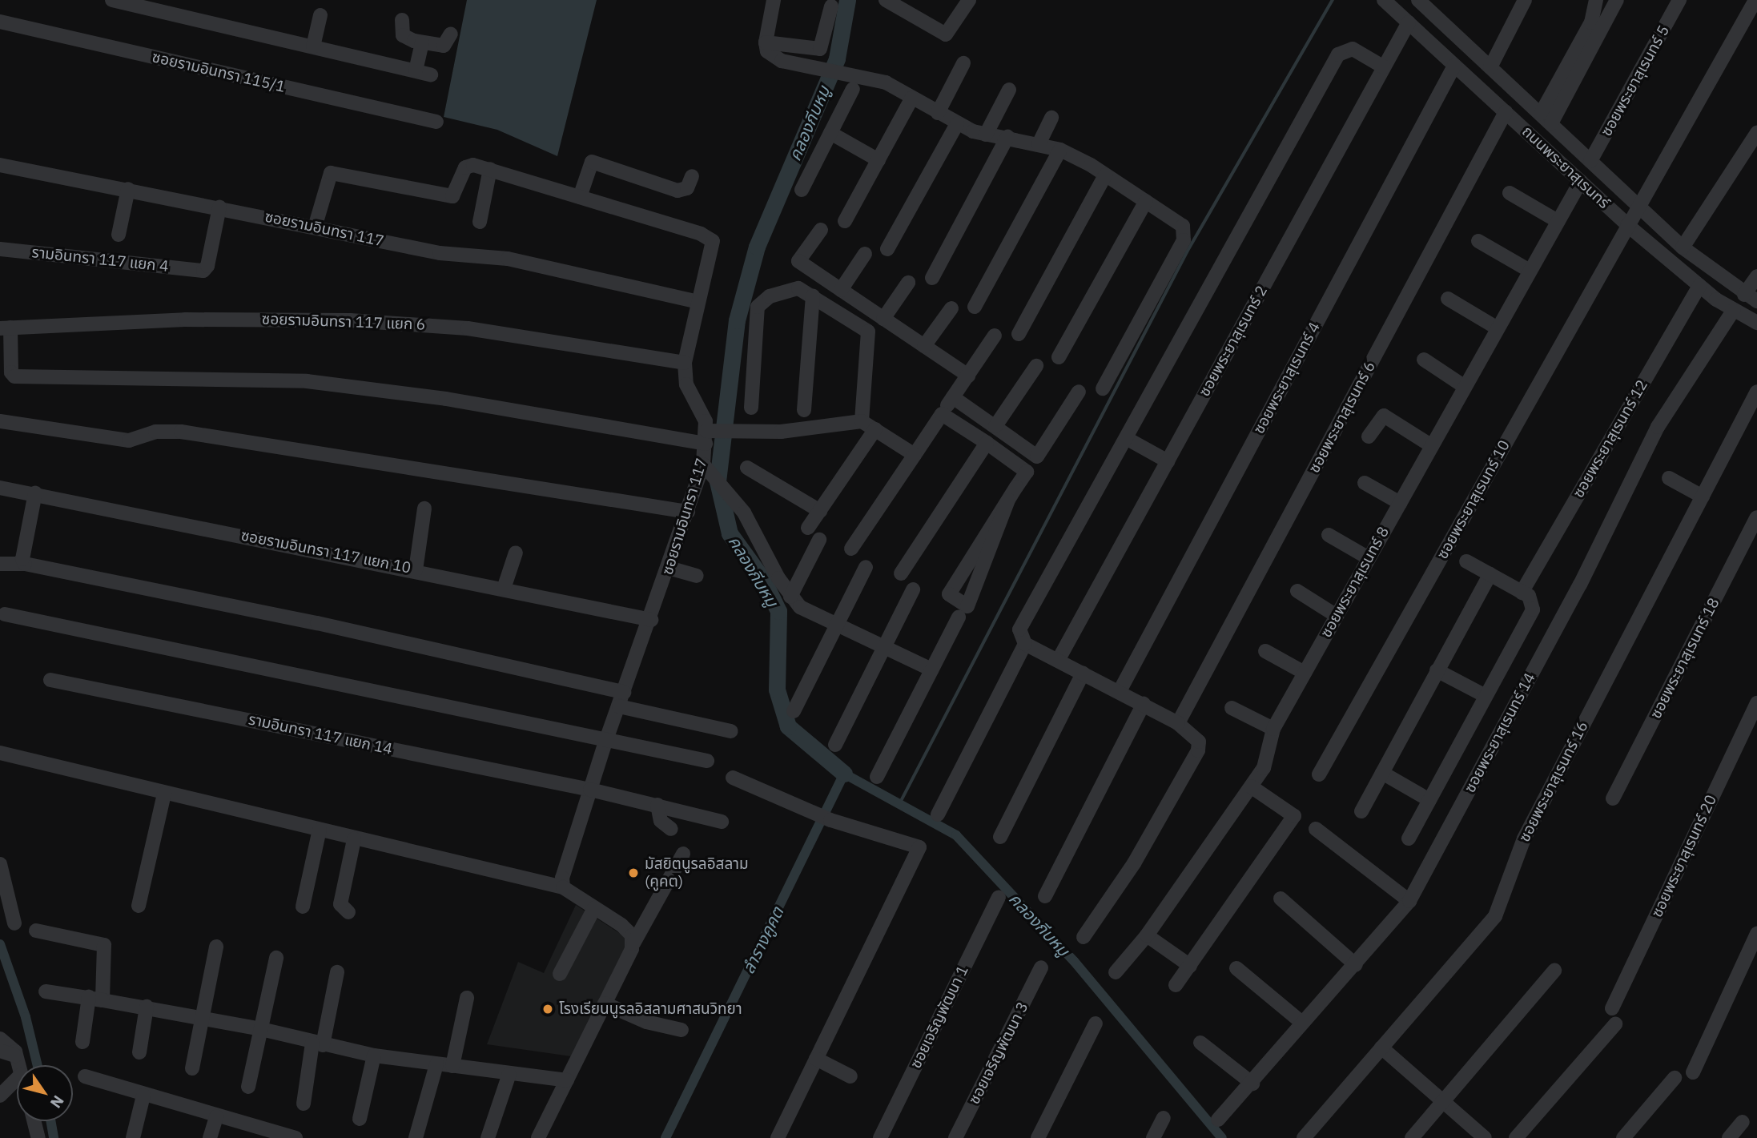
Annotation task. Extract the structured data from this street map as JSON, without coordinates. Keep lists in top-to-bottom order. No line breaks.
{"streets":{"street":["ซอยรามอินทรา 115/1","ซอยพระยาสุเรนทร์ 5","ถนนพระยาสุเรนทร์","ซอยรามอินทรา 117","รามอินทรา 117 แยก 4","ซอยรามอินทรา 117 แยก 6","ซอยพระยาสุเรนทร์ 2","ซอยพระยาสุเรนทร์ 4","ซอยพระยาสุเรนทร์ 6","ซอยพระยาสุเรนทร์ 12","ซอยพระยาสุเรนทร์ 10","ซอยรามอินทรา 117 แยก 10","ซอยพระยาสุเรนทร์ 8","ซอยพระยาสุเรนทร์ 18","ซอยพระยาสุเรนทร์ 14","รามอินทรา 117 แยก 14","ซอยพระยาสุเรนทร์ 16","ซอยพระยาสุเรนทร์ 20","ซอยเจริญพัฒนา 1","ซอยเจริญพัฒนา 3"]},"crossings":[["ซอยพระยาสุเรนทร์ 5","ถนนพระยาสุเรนทร์"],["ถนนพระยาสุเรนทร์","ซอยพระยาสุเรนทร์ 2"],["ถนนพระยาสุเรนทร์","ซอยพระยาสุเรนทร์ 4"],["ถนนพระยาสุเรนทร์","ซอยพระยาสุเรนทร์ 6"],["ถนนพระยาสุเรนทร์","ซอยพระยาสุเรนทร์ 12"],["ถนนพระยาสุเรนทร์","ซอยพระยาสุเรนทร์ 10"],["ถนนพระยาสุเรนทร์","ซอยพระยาสุเรนทร์ 8"],["ถนนพระยาสุเรนทร์","ซอยพระยาสุเรนทร์ 14"],["ซอยรามอินทรา 117","รามอินทรา 117 แยก 4"],["ซอยรามอินทรา 117","ซอยรามอินทรา 117 แยก 6"],["ซอยรามอินทรา 117","ซอยรามอินทรา 117 แยก 10"],["ซอยรามอินทรา 117","รามอินทรา 117 แยก 14"]],"water":["คลองกีบหมู","ลำรางคูคต"],"places":["มัสยิตนูรลอิสลาม (คูคต)","โรงเรียนนูรลอิสลามศาสนวิทยา"],"north":"bottom right"}
